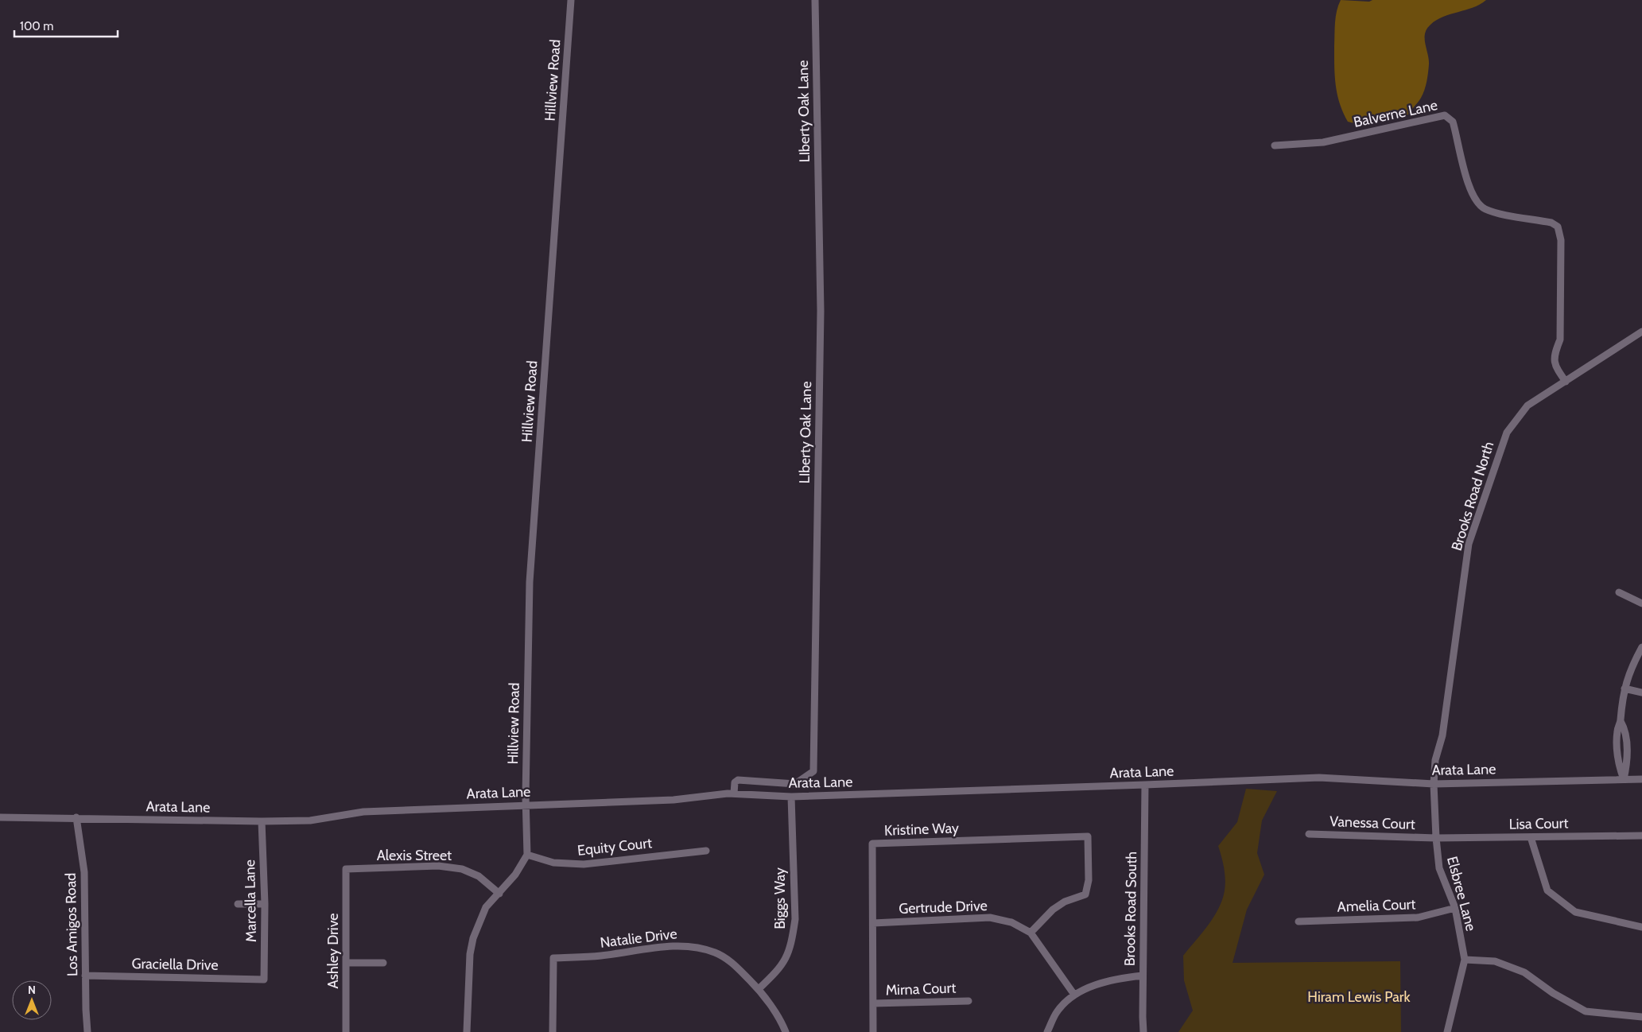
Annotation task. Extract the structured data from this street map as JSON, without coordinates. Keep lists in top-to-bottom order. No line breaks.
{"streets":{"street":["Hillview Road","LIberty Oak Lane","Balverne Lane","Brooks Road North","Arata Lane","Vanessa Court","Lisa Court","Kristine Way","Equity Court","Alexis Street","Elsbree Lane","Biggs Way","Marcella Lane","Amelia Court","Gertrude Drive","Brooks Road South","Los Amigos Road","Natalie Drive","Ashley Drive","Graciella Drive","Mirna Court"]},"crossings":[["Hillview Road","Arata Lane"],["Hillview Road","Equity Court"],["LIberty Oak Lane","Arata Lane"],["Balverne Lane","Brooks Road North"],["Brooks Road North","Arata Lane"],["Brooks Road North","Elsbree Lane"],["Arata Lane","Elsbree Lane"],["Arata Lane","Biggs Way"],["Arata Lane","Marcella Lane"],["Arata Lane","Brooks Road South"],["Arata Lane","Los Amigos Road"],["Vanessa Court","Lisa Court"],["Vanessa Court","Elsbree Lane"],["Lisa Court","Elsbree Lane"],["Kristine Way","Gertrude Drive"],["Kristine Way","Mirna Court"],["Alexis Street","Ashley Drive"],["Elsbree Lane","Amelia Court"],["Biggs Way","Natalie Drive"],["Marcella Lane","Graciella Drive"],["Los Amigos Road","Graciella Drive"]],"parks":["Hiram Lewis Park"],"scale_bar":"100 m","north":"top"}
